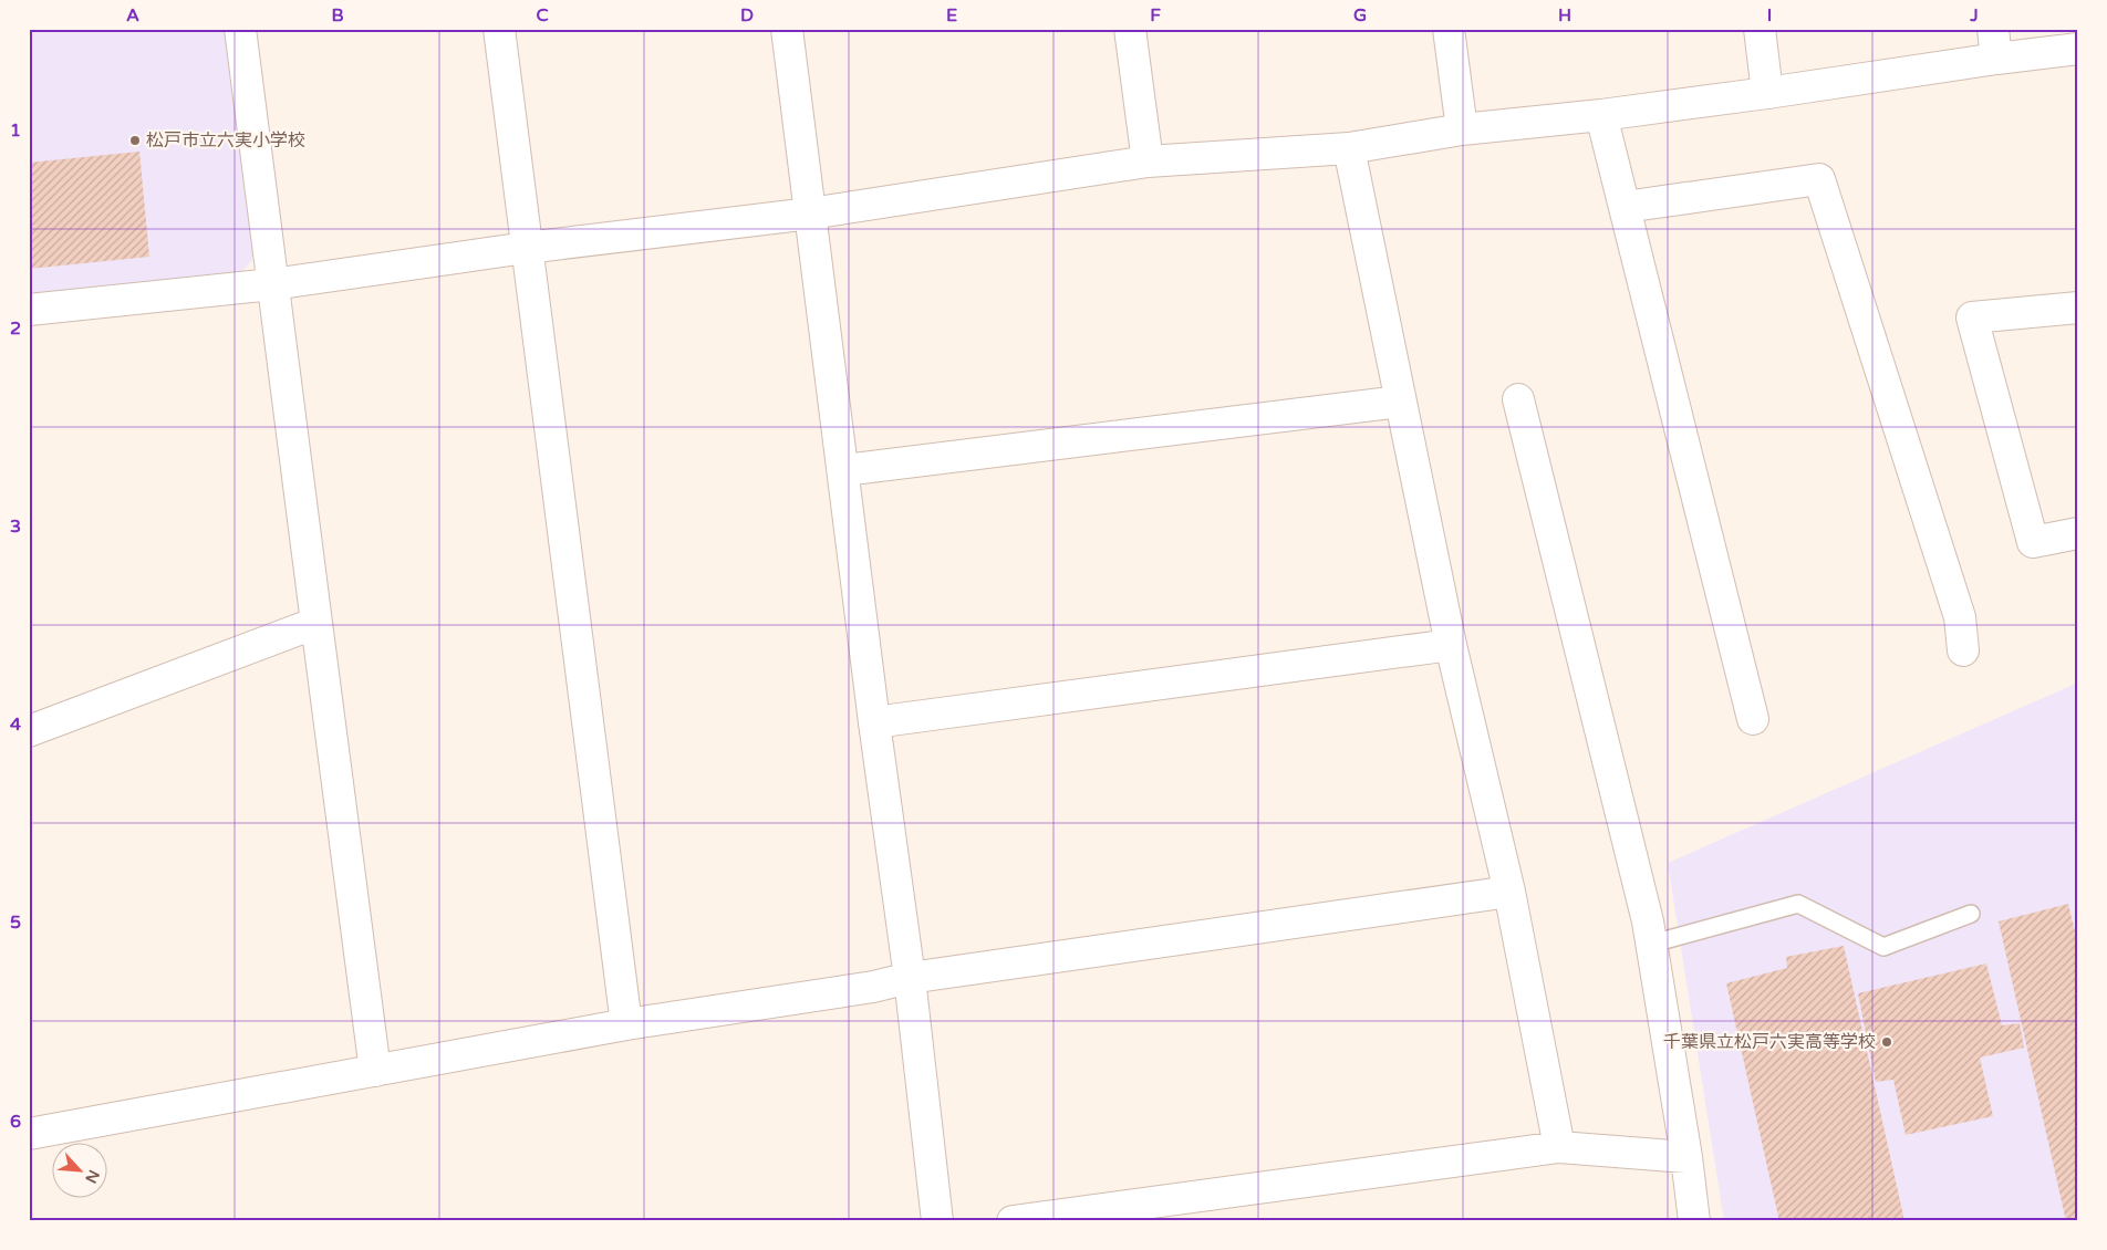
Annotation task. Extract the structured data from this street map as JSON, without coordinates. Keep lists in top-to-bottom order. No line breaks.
{"places":["松戸市立六実小学校","千葉県立松戸六実高等学校"],"north":"bottom right","grid":{"columns":["A","B","C","D","E","F","G","H","I","J"],"rows":["1","2","3","4","5","6"]}}
